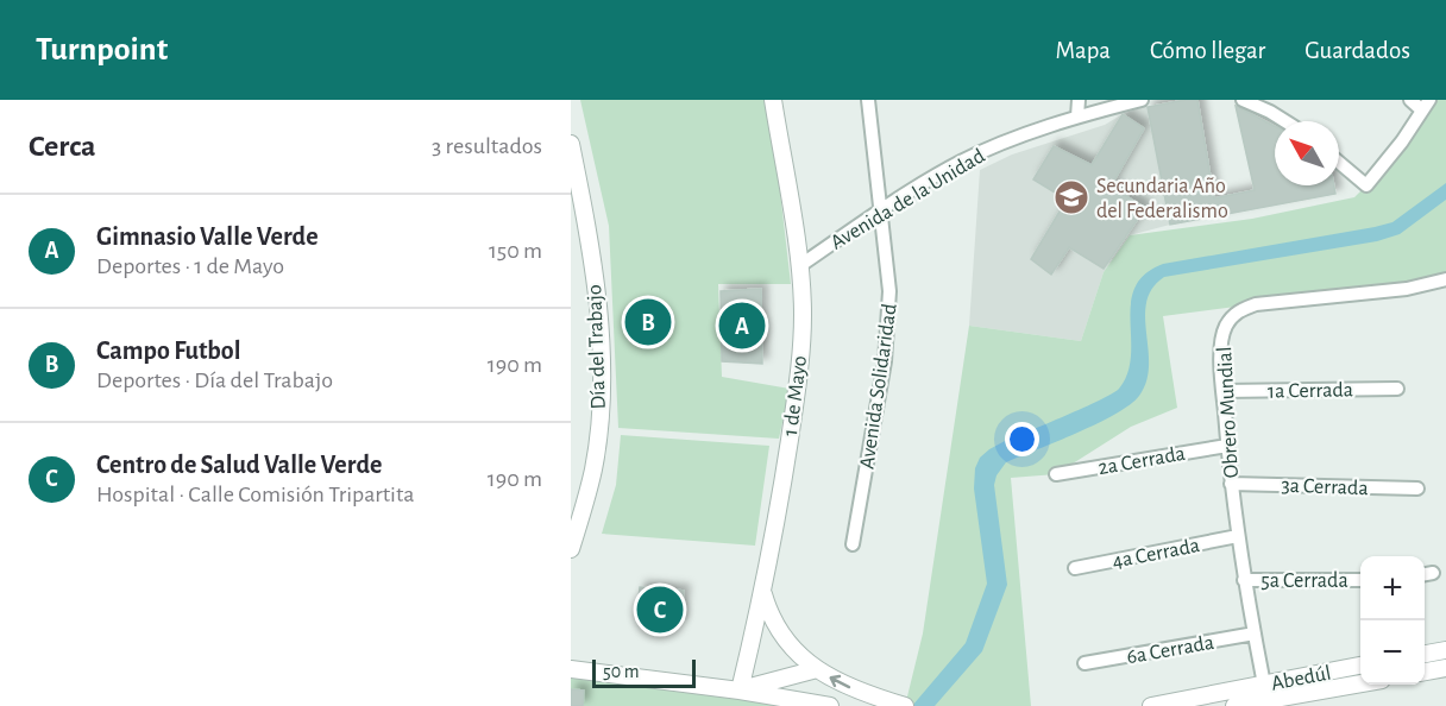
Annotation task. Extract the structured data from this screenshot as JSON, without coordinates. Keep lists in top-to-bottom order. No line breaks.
{"streets":{"street":["Avenida de la Unidad","Día del Trabajo","Avenida Solidaridad","1a Cerrada","1 de Mayo","Obrero Mundial","2a Cerrada","3a Cerrada","4a Cerrada","5a Cerrada","6a Cerrada","Abedúl"]},"crossings":[["Avenida de la Unidad","Avenida Solidaridad"],["Avenida de la Unidad","1 de Mayo"],["1a Cerrada","Obrero Mundial"],["Obrero Mundial","2a Cerrada"],["Obrero Mundial","3a Cerrada"],["Obrero Mundial","4a Cerrada"],["Obrero Mundial","5a Cerrada"],["Obrero Mundial","6a Cerrada"],["Obrero Mundial","Abedúl"]],"places":{"school or university":["Secundaria Año del Federalismo"]},"scale_bar":"50 m","north":"top left","page":{"header":"Turnpoint","nav":["Mapa","Cómo llegar","Guardados"],"heading":["Cerca","3 resultados"],"list":[{"mark":"A","name":"Gimnasio Valle Verde","note":"Deportes · 1 de Mayo","value":"150 m"},{"mark":"B","name":"Campo Futbol","note":"Deportes · Día del Trabajo","value":"190 m"},{"mark":"C","name":"Centro de Salud Valle Verde","note":"Hospital · Calle Comisión Tripartita","value":"190 m"}],"pins":["B","A","C"],"map_buttons":["+","−"],"scale":"50 m"}}
